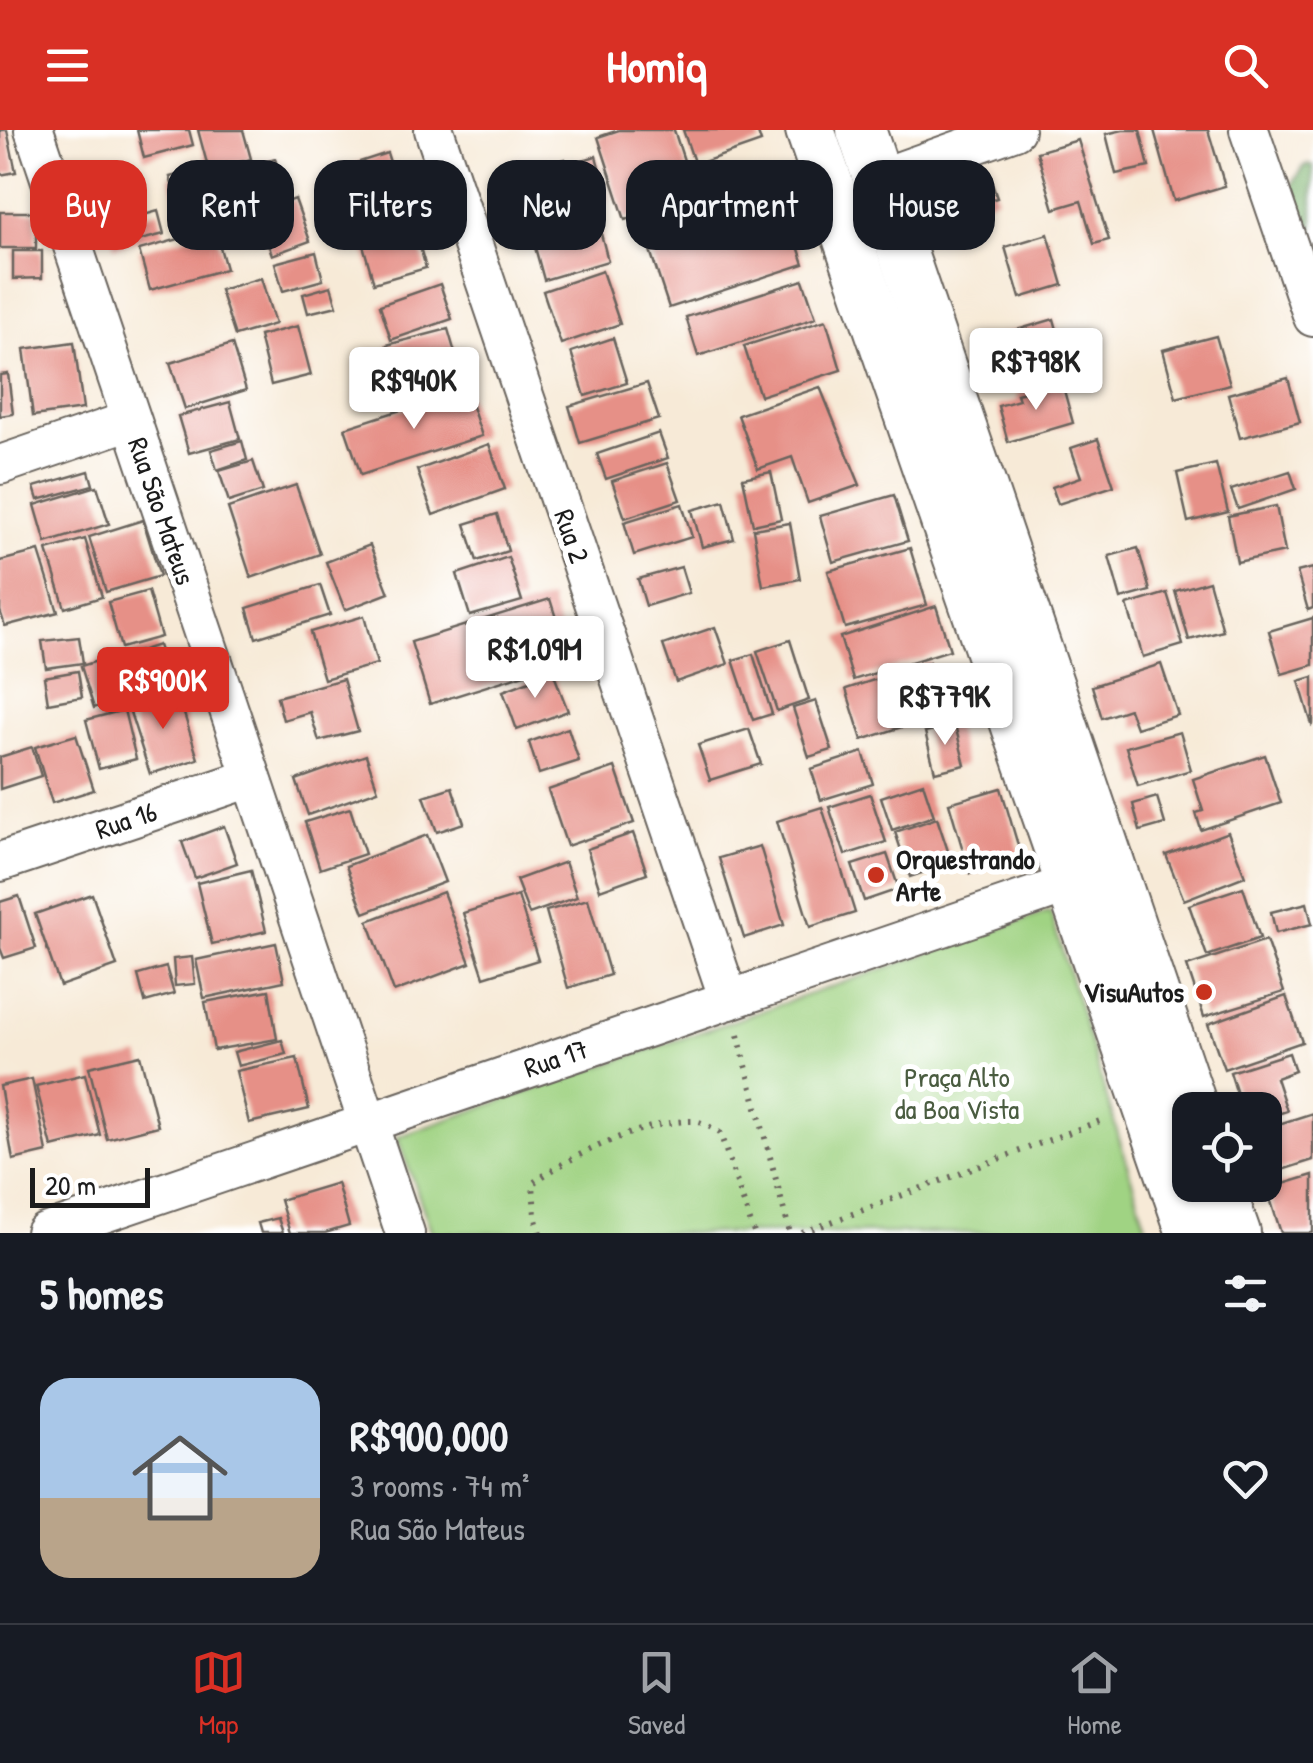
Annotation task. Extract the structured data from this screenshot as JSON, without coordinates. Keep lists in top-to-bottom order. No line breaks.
{"streets":{"street":["Rua São Mateus","Rua 2","Rua 16","Rua 17"]},"crossings":[["Rua São Mateus","Rua 16"],["Rua São Mateus","Rua 17"],["Rua 2","Rua 17"]],"parks":["Praça Alto da Boa Vista"],"places":["Orquestrando Arte","VisuAutos"],"scale_bar":"20 m","page":{"header":"Homiq","chip":["Buy","Rent","Filters","New","Apartment","House"],"price":["R$798K","R$940K","R$1.09M","R$900K","R$779K"],"scale":"20 m","heading":"5 homes","list":[{"name":"R$900,000","note":"3 rooms · 74 m² · Rua São Mateus"}],"tabs":["Map","Saved","Home"]}}
